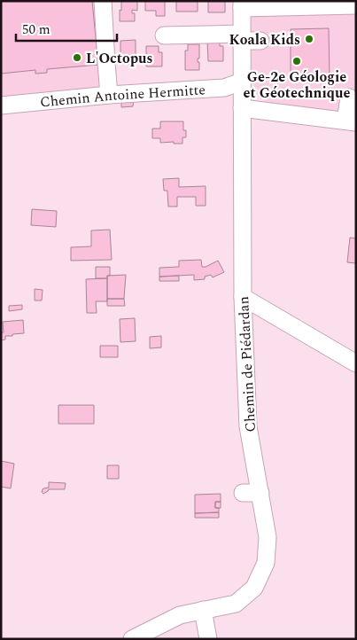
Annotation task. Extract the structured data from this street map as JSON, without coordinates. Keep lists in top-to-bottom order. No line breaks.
{"streets":{"street":["Chemin Antoine Hermitte","Chemin de Piédardan"]},"crossings":[["Chemin Antoine Hermitte","Chemin de Piédardan"]],"places":["Koala Kids","L'Octopus","Ge-2e Géologie et Géotechnique"],"scale_bar":"50 m"}
